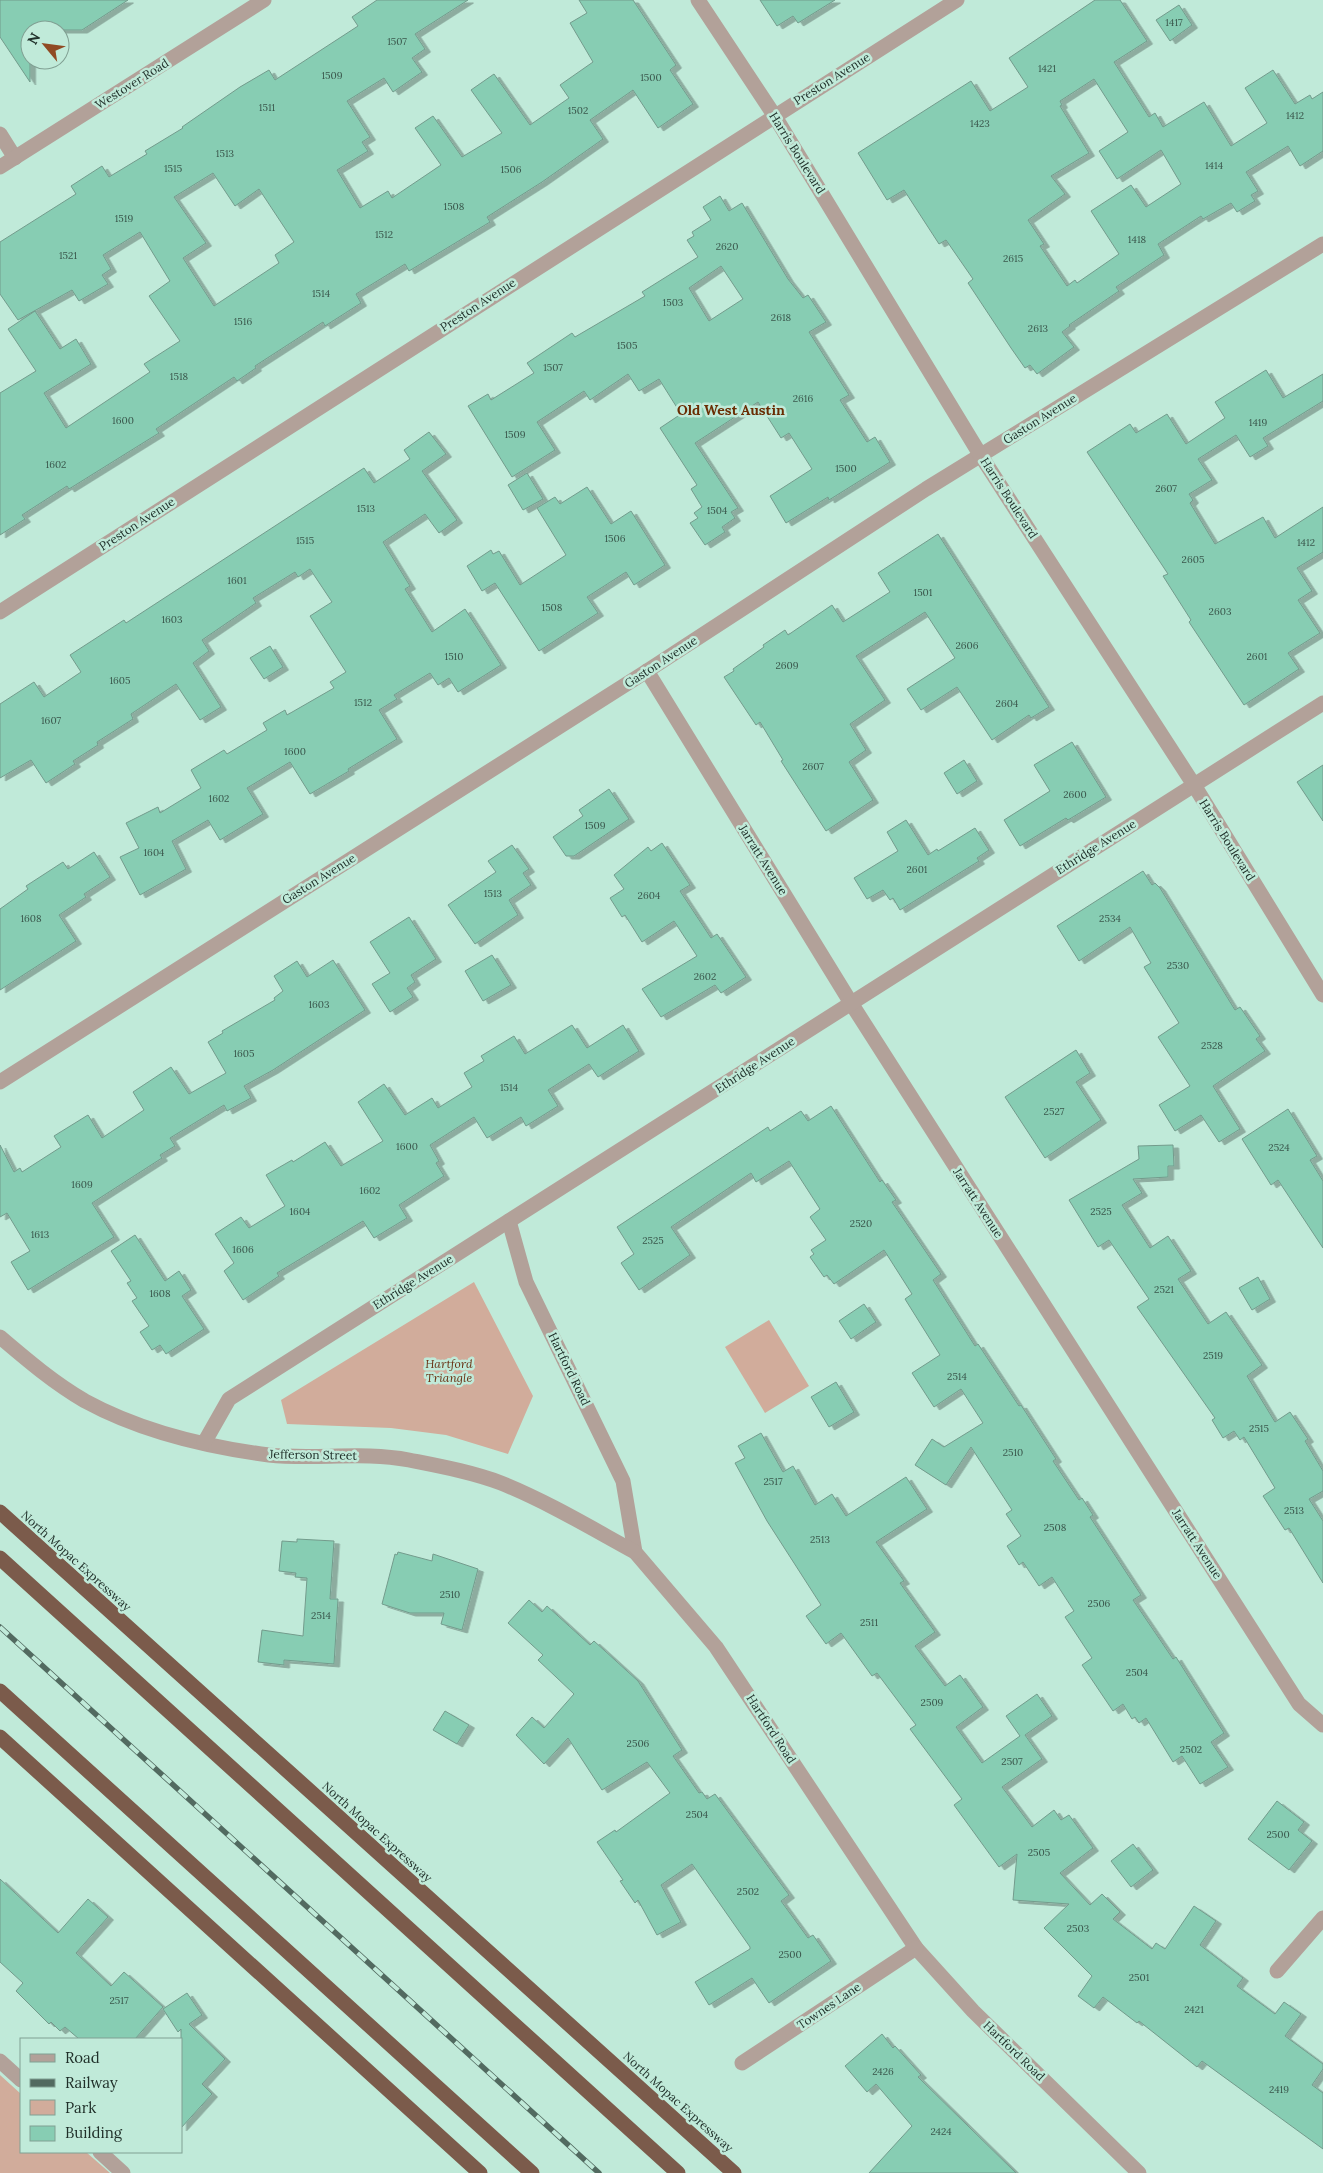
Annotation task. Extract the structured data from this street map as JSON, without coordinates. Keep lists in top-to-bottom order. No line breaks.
{"streets":{"highway":["North Mopac Expressway"],"street":["Preston Avenue","Westover Road","Harris Boulevard","Gaston Avenue","Ethridge Avenue","Jarratt Avenue","Hartford Road","Jefferson Street","Townes Lane"]},"crossings":[["Preston Avenue","Harris Boulevard"],["Harris Boulevard","Gaston Avenue"],["Harris Boulevard","Ethridge Avenue"],["Gaston Avenue","Jarratt Avenue"],["Ethridge Avenue","Jarratt Avenue"],["Ethridge Avenue","Hartford Road"],["Ethridge Avenue","Jefferson Street"],["Hartford Road","Jefferson Street"],["Hartford Road","Townes Lane"]],"districts":["Old West Austin"],"parks":["Hartford Triangle"],"house_numbers":["1417","1507","1421","1509","1500","1511","1502","1412","1423","1513","1414","1515","1506","1508","1519","1512","1418","2620","1521","2615","1514","1503","2618","1516","2613","1505","1507","1518","2616","1600","1419","1509","1602","1500","2607","1513","1504","1506","1515","1412","2605","1601","1501","1508","2603","1603","2606","1510","2601","2609","1605","1512","2604","1607","1600","2607","2600","1602","1509","1604","2601","1513","2604","1608","2534","2530","2602","1603","2528","1605","1514","2527","1600","2524","1609","1602","1604","2525","2520","1613","2525","1606","2521","1608","2519","2514","2515","2510","2517","2513","2508","2513","2510","2506","2514","2511","2504","2509","2506","2502","2507","2504","2500","2505","2502","2503","2500","2501","2517","2421","2426","2419","2424"],"legend":["Road","Railway","Park","Building"],"north":"top left"}
